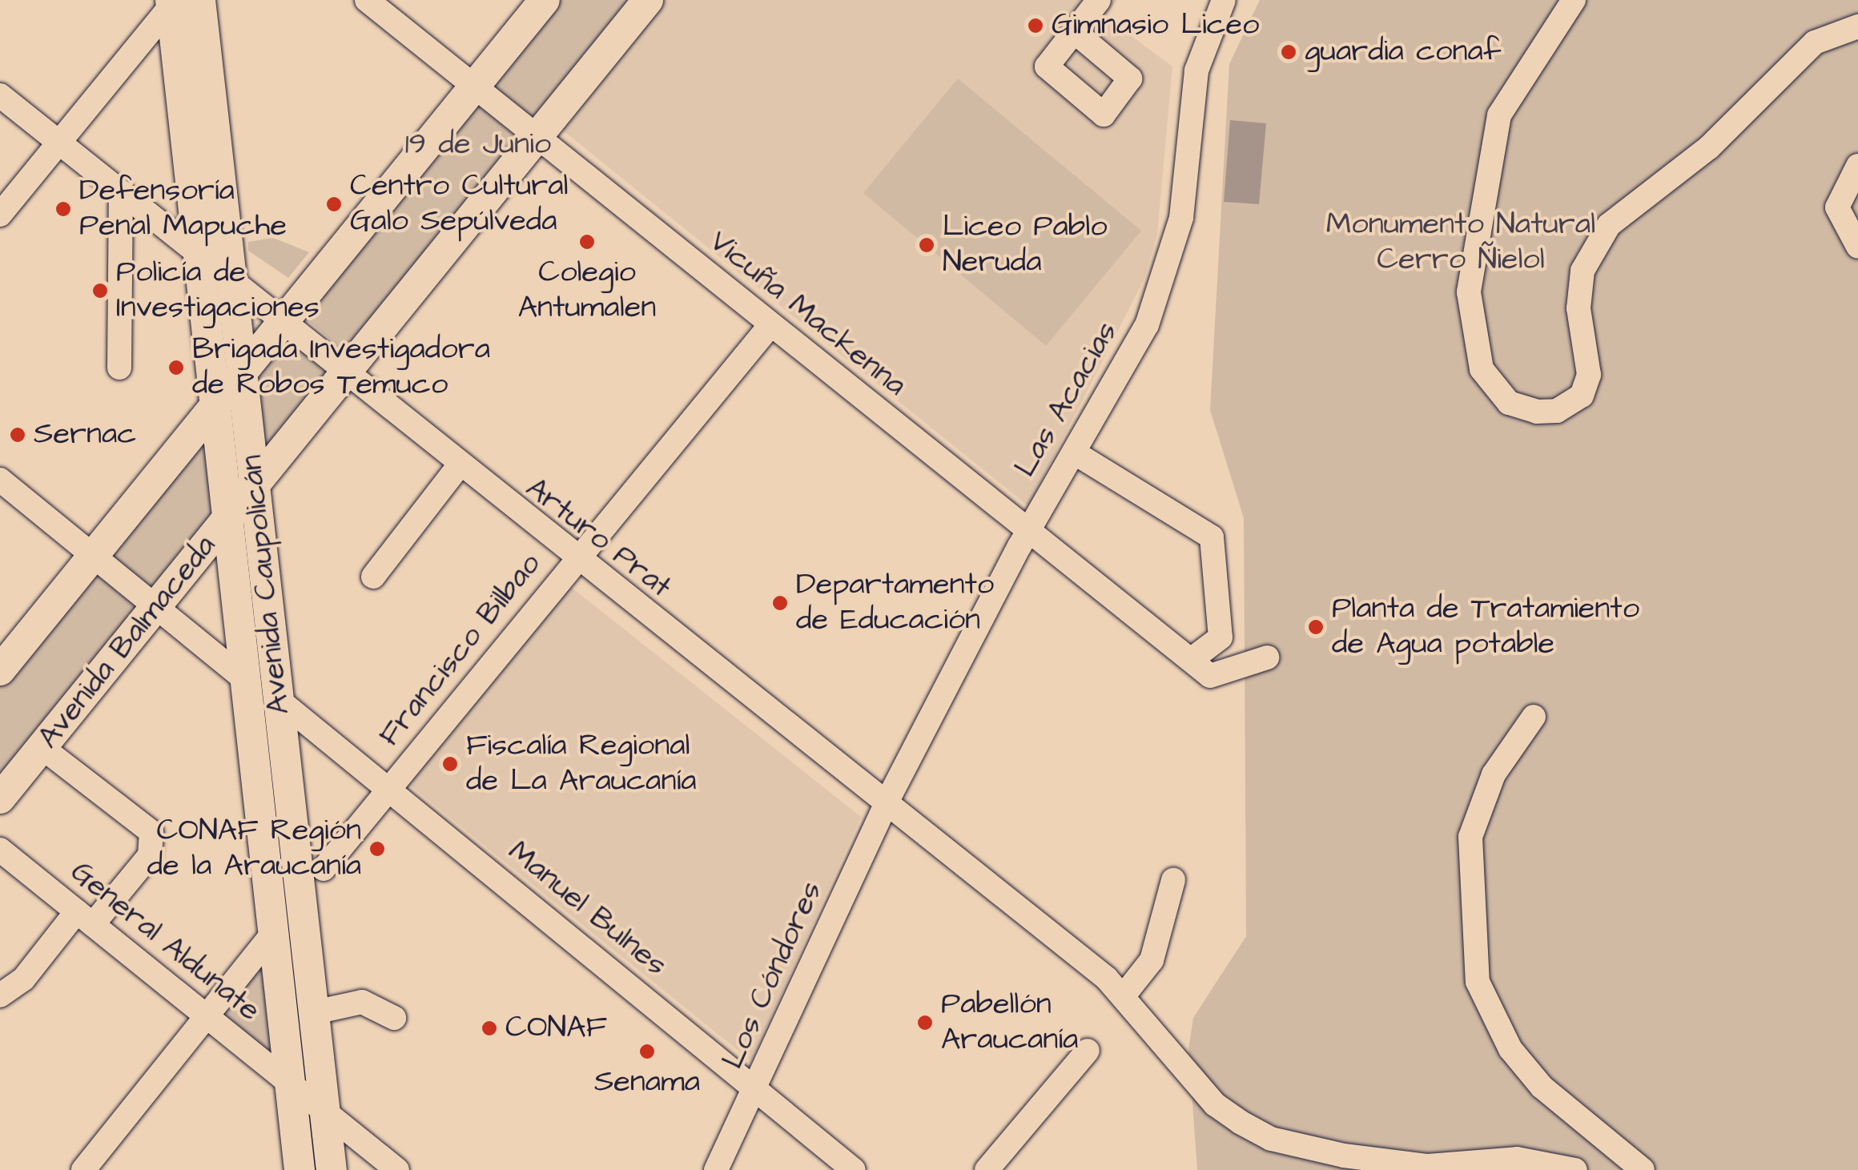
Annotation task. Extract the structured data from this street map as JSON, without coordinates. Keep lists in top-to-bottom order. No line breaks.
{"streets":{"main road":["Avenida Caupolicán","Avenida Balmaceda"],"street":["Vicuña Mackenna","Las Acacias","Arturo Prat","Francisco Bilbao","Manuel Bulnes","General Aldunate","Los Cóndores"]},"crossings":[["Vicuña Mackenna","Las Acacias"],["Vicuña Mackenna","Avenida Balmaceda"],["Vicuña Mackenna","Francisco Bilbao"],["Las Acacias","Arturo Prat"],["Las Acacias","Los Cóndores"],["Arturo Prat","Avenida Caupolicán"],["Arturo Prat","Avenida Balmaceda"],["Arturo Prat","Francisco Bilbao"],["Arturo Prat","Los Cóndores"],["Avenida Caupolicán","Avenida Balmaceda"],["Avenida Caupolicán","Manuel Bulnes"],["Avenida Caupolicán","General Aldunate"],["Francisco Bilbao","Manuel Bulnes"],["Manuel Bulnes","Los Cóndores"]],"parks":["19 de Junio","Monumento Natural Cerro Ñielol"],"places":["Gimnasio Liceo","guardia conaf","Centro Cultural Galo Sepúlveda","Defensoría Penal Mapuche","Colegio Antumalen","Liceo Pablo Neruda","Policía de Investigaciones","Brigada Investigadora de Robos Temuco","Sernac","Departamento de Educación","Planta de Tratamiento de Agua potable","Fiscalía Regional de La Araucanía","CONAF Región de la Araucanía","Pabellón Araucanía","CONAF","Senama"]}
